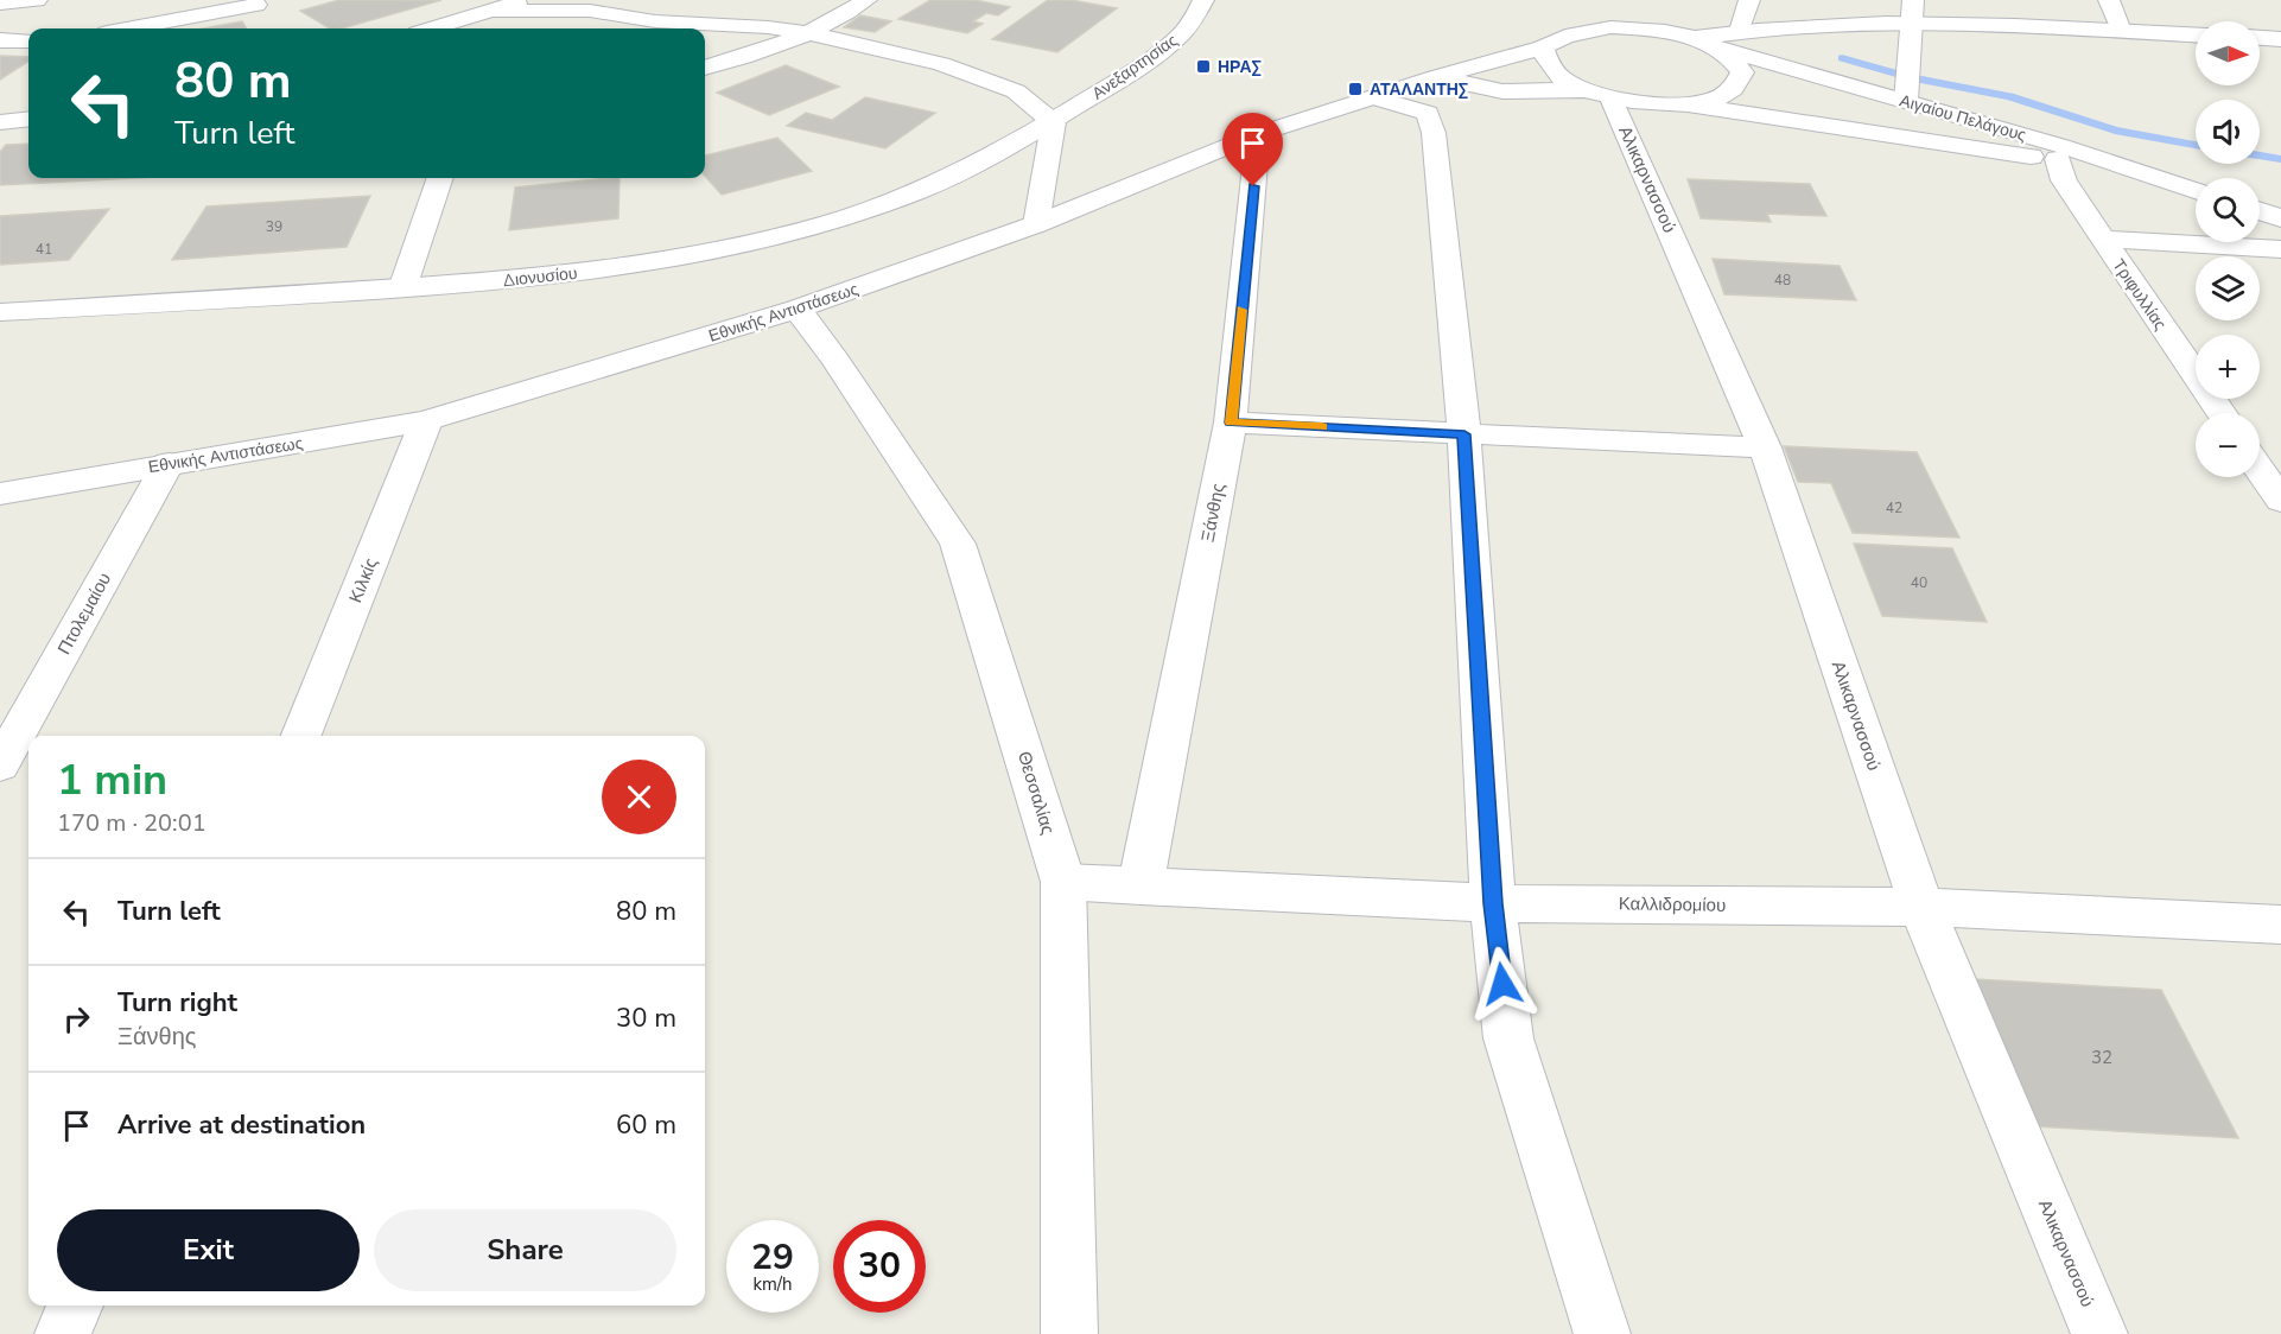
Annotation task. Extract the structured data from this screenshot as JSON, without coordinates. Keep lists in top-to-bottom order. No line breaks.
{"streets":{"street":["Ανεξαρτησίας","Αιγαίου Πελάγους","Αλικαρνασσού","Διονυσίου","Τριφυλλίας","Εθνικής Αντιστάσεως","Ξάνθης","Κιλκίς","Πτολεμαίου","Θεσσαλίας","Καλλιδρομίου"]},"crossings":[["Ανεξαρτησίας","Διονυσίου"],["Αιγαίου Πελάγους","Εθνικής Αντιστάσεως"],["Αλικαρνασσού","Καλλιδρομίου"],["Εθνικής Αντιστάσεως","Ξάνθης"],["Εθνικής Αντιστάσεως","Κιλκίς"],["Εθνικής Αντιστάσεως","Πτολεμαίου"],["Εθνικής Αντιστάσεως","Θεσσαλίας"],["Ξάνθης","Καλλιδρομίου"],["Θεσσαλίας","Καλλιδρομίου"]],"places":{"transit":["ΗΡΑΣ","ΑΤΑΛΑΝΤΗΣ"]},"house_numbers":["39","41","48","42","40","32"],"north":"right","page":{"map_buttons":["+","−"],"turn":["80 m","Turn left"],"heading":["1 min","170 m · 20:01"],"list":[{"name":"Turn left","value":"80 m"},{"name":"Turn right","note":"Ξάνθης","value":"30 m"},{"name":"Arrive at destination","value":"60 m"}],"buttons":["Exit","Share"],"speed":"29 km/h","limit":"30"}}
